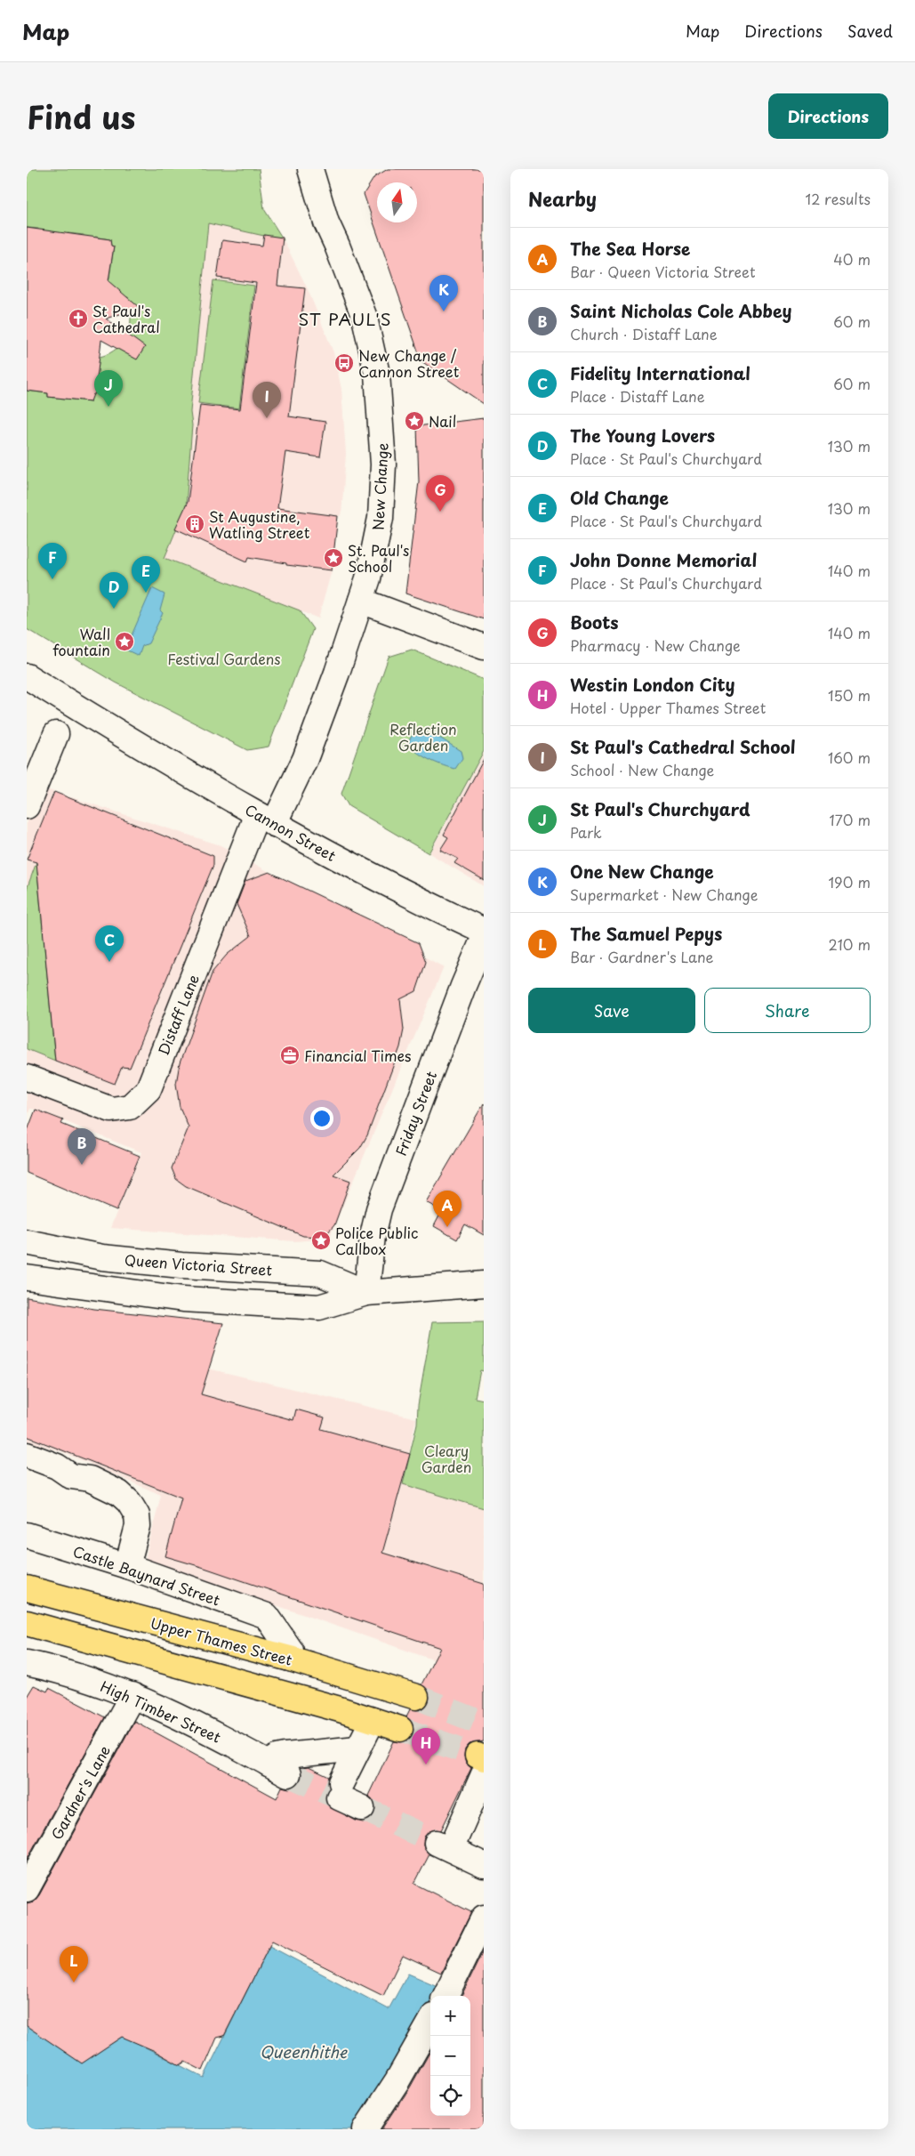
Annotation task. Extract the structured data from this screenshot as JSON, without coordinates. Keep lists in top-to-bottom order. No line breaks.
{"streets":{"main road":["Upper Thames Street"],"street":["New Change","Cannon Street","Distaff Lane","Friday Street","Queen Victoria Street","Castle Baynard Street","High Timber Street","Gardner's Lane"]},"crossings":[["New Change","Cannon Street"],["New Change","Distaff Lane"],["Cannon Street","Distaff Lane"],["Friday Street","Queen Victoria Street"],["Castle Baynard Street","Upper Thames Street"],["High Timber Street","Gardner's Lane"]],"districts":["ST PAUL'S"],"water":["Queenhithe"],"parks":["Festival Gardens","Reflection Garden","Cleary Garden"],"places":{"church":["St Paul's Cathedral"],"bus stop":["New Change / Cannon Street"],"place":["Nail","St. Paul's School","Wall fountain","Police Public Callbox"],"building":["St Augustine, Watling Street"],"office":["Financial Times"]},"north":"top","page":{"header":"Map","nav":["Map","Directions","Saved"],"title":"Find us","buttons":["Directions",["Save","Share"]],"heading":["Nearby","12 results"],"list":[{"mark":"A","name":"The Sea Horse","note":"Bar · Queen Victoria Street","value":"40 m"},{"mark":"B","name":"Saint Nicholas Cole Abbey","note":"Church · Distaff Lane","value":"60 m"},{"mark":"C","name":"Fidelity International","note":"Place · Distaff Lane","value":"60 m"},{"mark":"D","name":"The Young Lovers","note":"Place · St Paul's Churchyard","value":"130 m"},{"mark":"E","name":"Old Change","note":"Place · St Paul's Churchyard","value":"130 m"},{"mark":"F","name":"John Donne Memorial","note":"Place · St Paul's Churchyard","value":"140 m"},{"mark":"G","name":"Boots","note":"Pharmacy · New Change","value":"140 m"},{"mark":"H","name":"Westin London City","note":"Hotel · Upper Thames Street","value":"150 m"},{"mark":"I","name":"St Paul's Cathedral School","note":"School · New Change","value":"160 m"},{"mark":"J","name":"St Paul's Churchyard","note":"Park","value":"170 m"},{"mark":"K","name":"One New Change","note":"Supermarket · New Change","value":"190 m"},{"mark":"L","name":"The Samuel Pepys","note":"Bar · Gardner's Lane","value":"210 m"}],"pins":["K","J","I","G","F","E","D","C","B","A","H","L"],"map_buttons":["+","−"]}}
